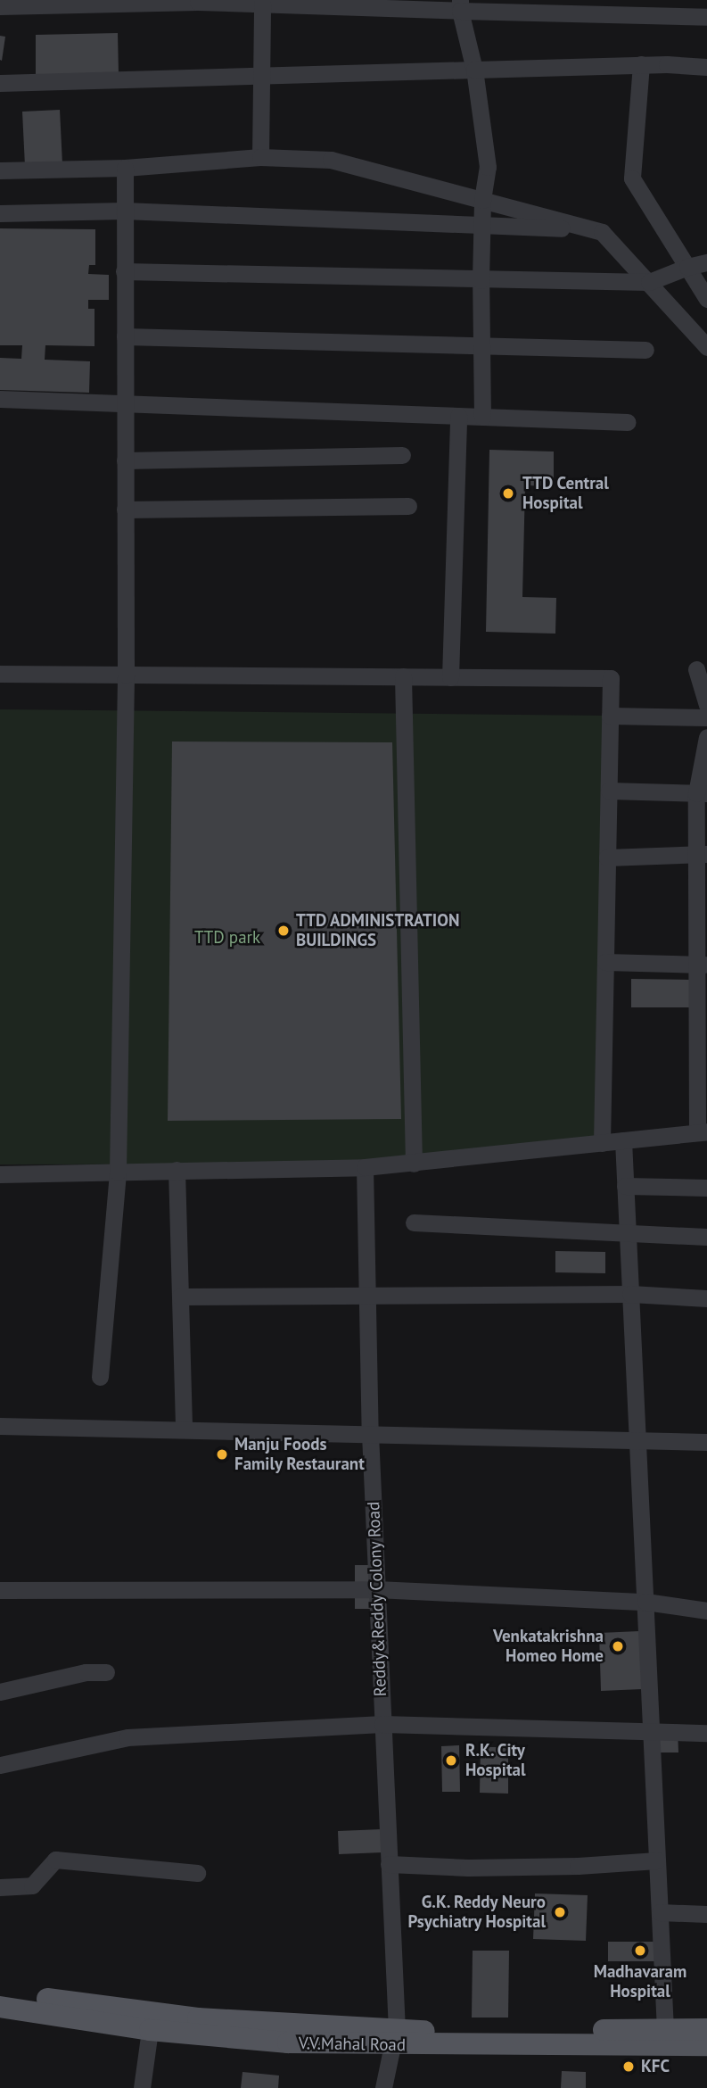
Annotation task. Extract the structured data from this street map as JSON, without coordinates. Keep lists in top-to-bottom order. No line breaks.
{"streets":{"main road":["V.V.Mahal Road"],"street":["Reddy&Reddy Colony Road"]},"crossings":[["Reddy&Reddy Colony Road","V.V.Mahal Road"]],"parks":["TTD park"],"places":["TTD Central Hospital","TTD ADMINISTRATION BUILDINGS","Manju Foods Family Restaurant","Venkatakrishna Homeo Home","R.K. City Hospital","G.K. Reddy Neuro Psychiatry Hospital","Madhavaram Hospital","KFC"]}
